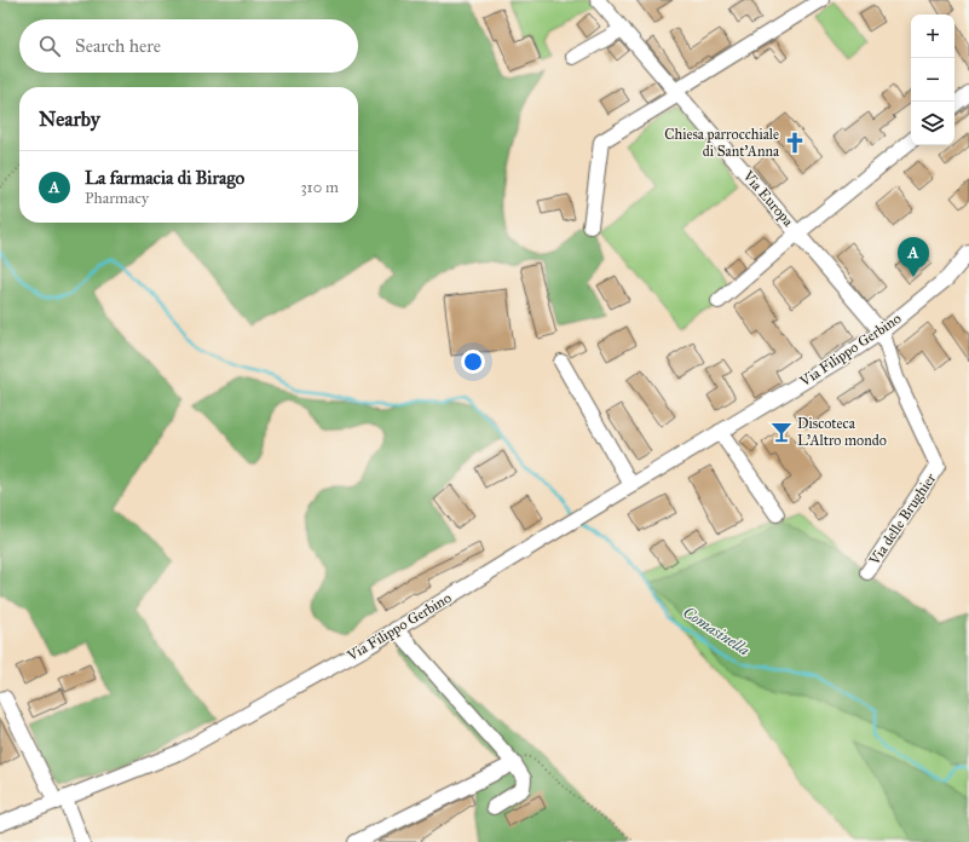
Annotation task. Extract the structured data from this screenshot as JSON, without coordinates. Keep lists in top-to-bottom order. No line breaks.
{"streets":{"street":["Via Europa","Via Filippo Gerbino","Via delle Brughier"]},"crossings":[["Via Europa","Via Filippo Gerbino"],["Via Europa","Via delle Brughier"],["Via Filippo Gerbino","Via delle Brughier"]],"water":["Comasinella"],"places":{"church":["Chiesa parrocchiale di Sant'Anna"],"bar":["Discoteca L'Altro mondo"]},"page":{"map_buttons":["+","−"],"search":"Search here","heading":"Nearby","list":[{"mark":"A","name":"La farmacia di Birago","note":"Pharmacy","value":"310 m"}],"pins":"A"}}
